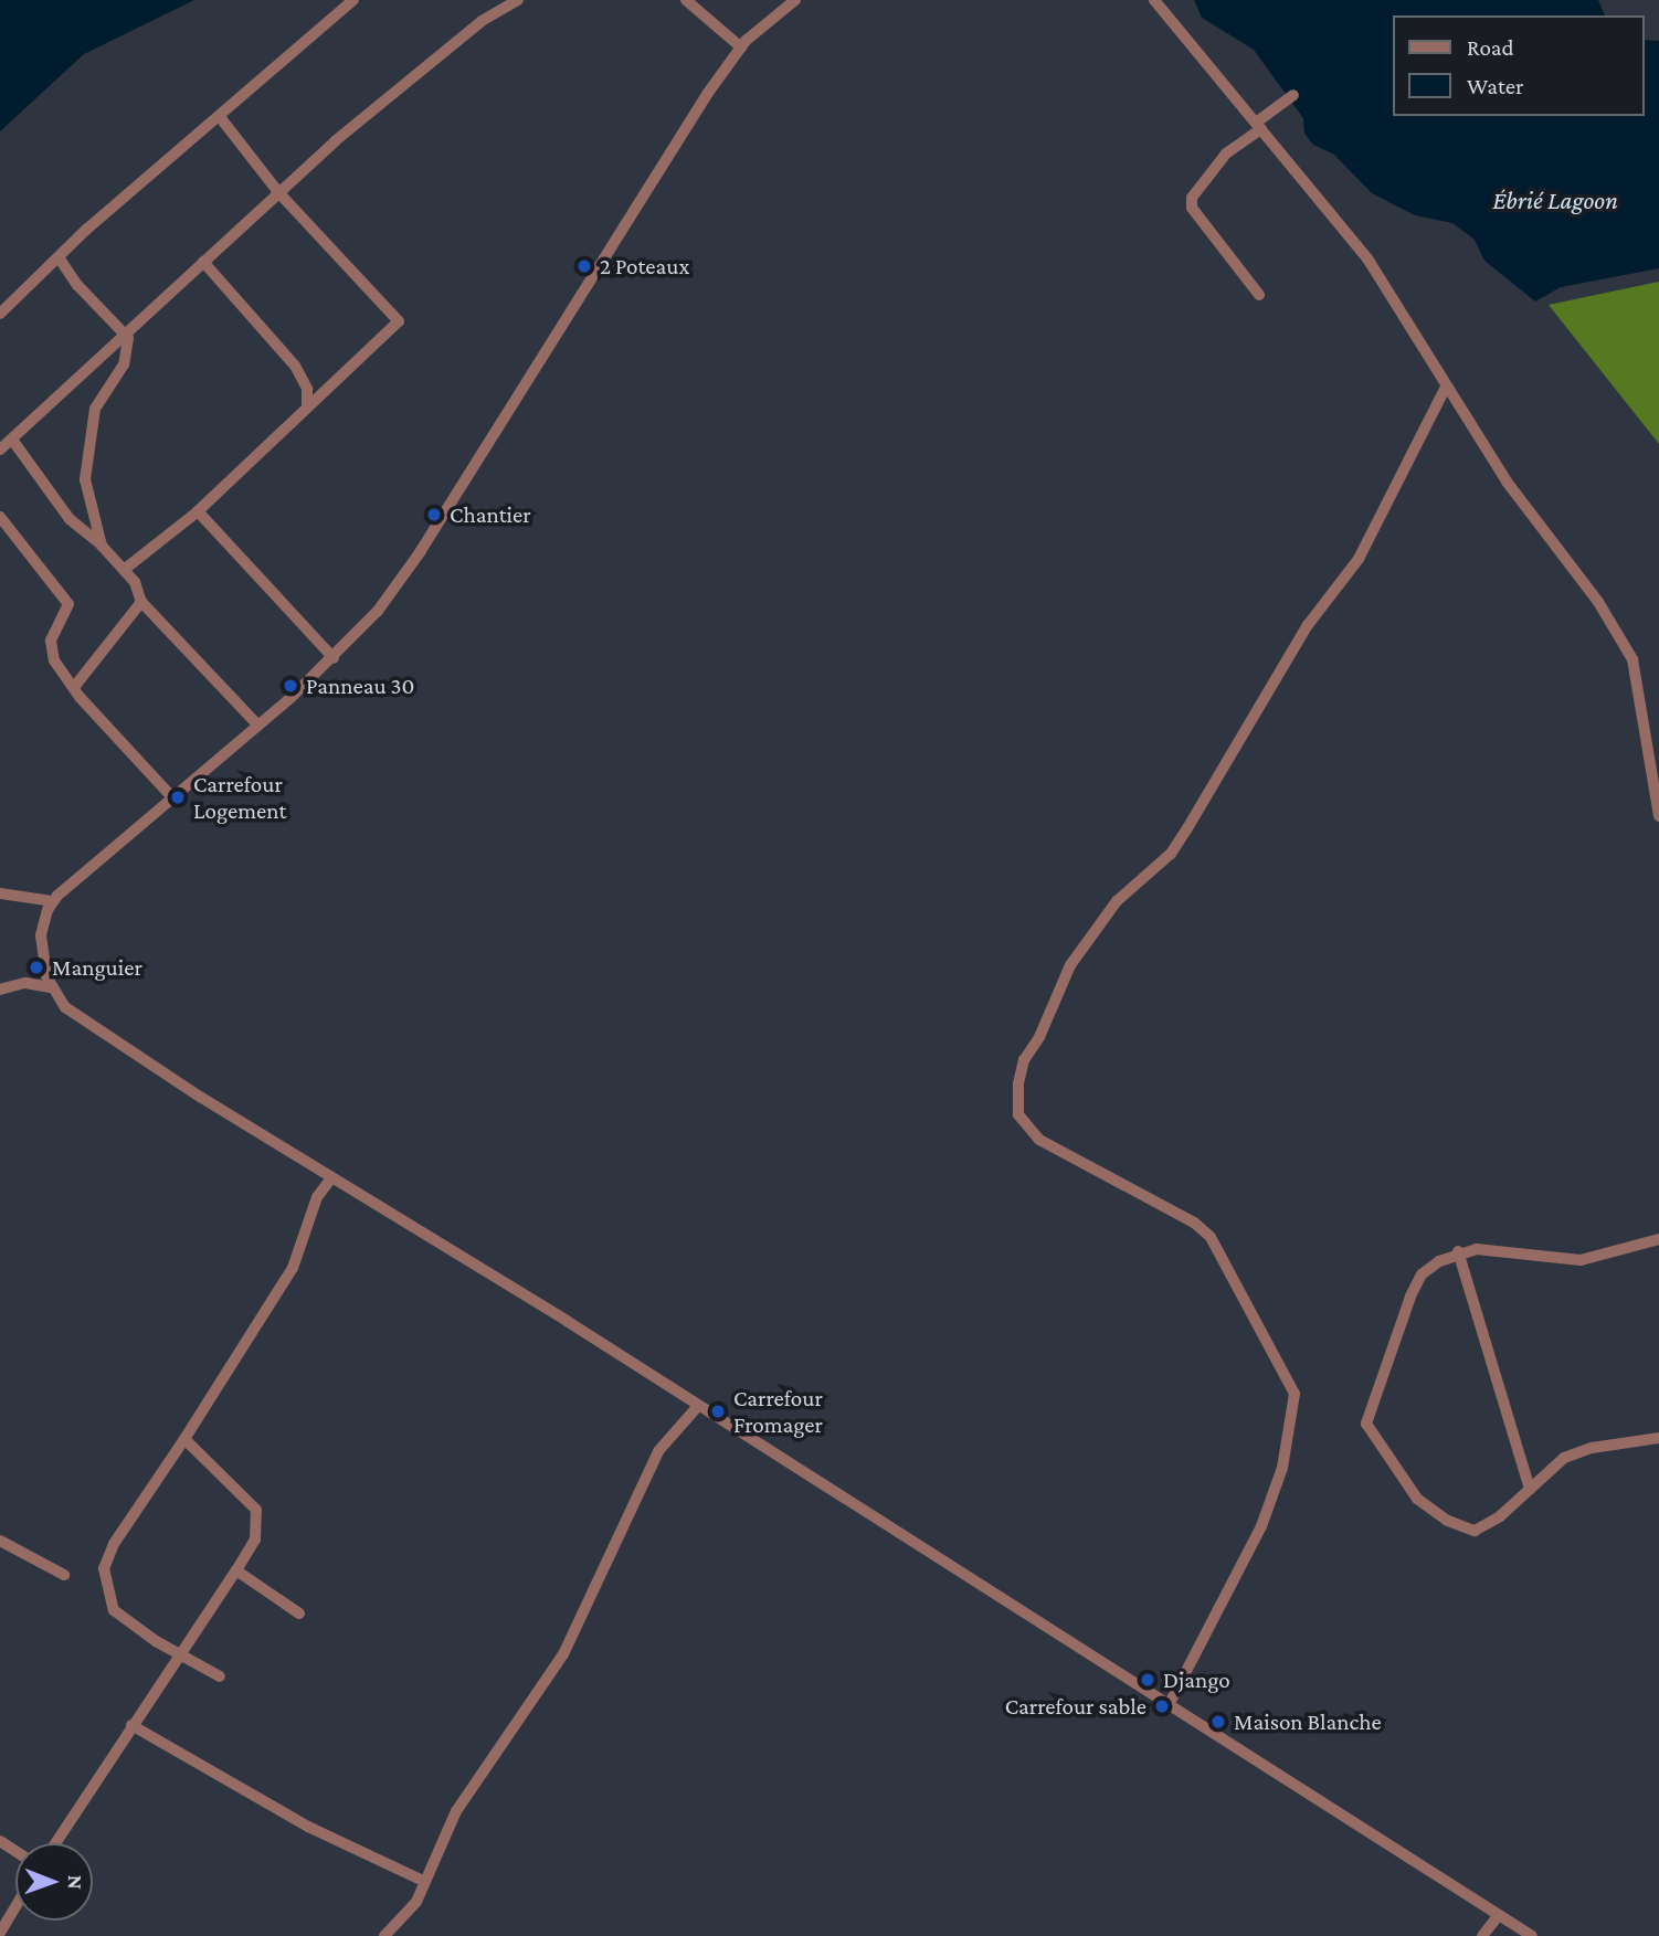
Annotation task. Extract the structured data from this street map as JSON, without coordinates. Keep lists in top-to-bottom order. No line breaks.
{"water":["Ébrié Lagoon"],"places":["2 Poteaux","Chantier","Panneau 30","Carrefour Logement","Manguier","Carrefour Fromager","Django","Carrefour sable","Maison Blanche"],"legend":["Road","Water"],"north":"right"}
